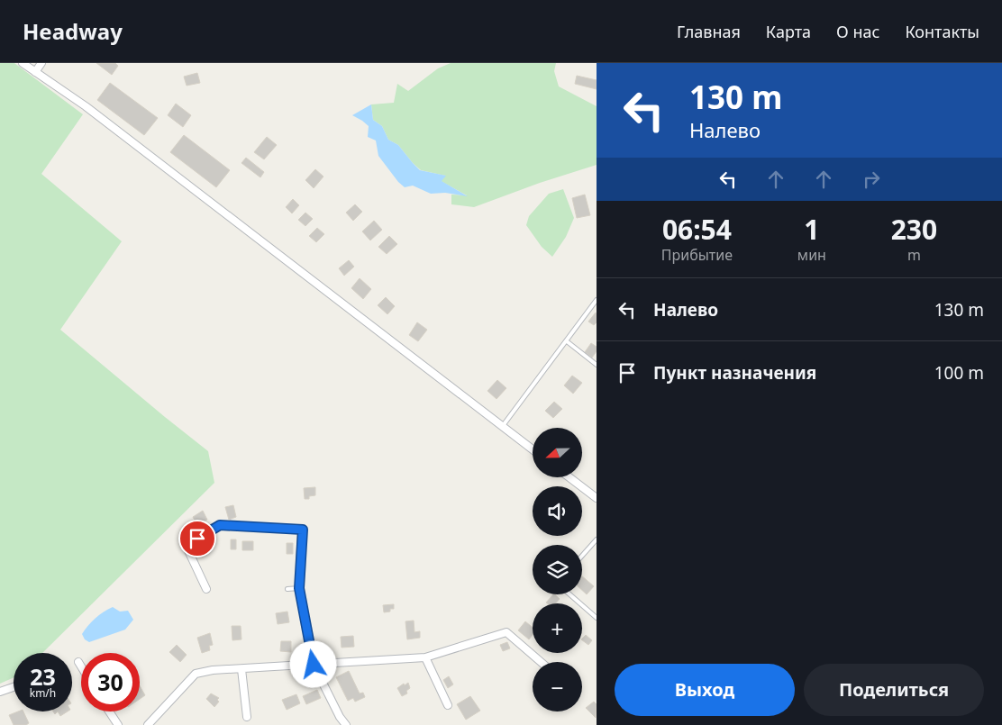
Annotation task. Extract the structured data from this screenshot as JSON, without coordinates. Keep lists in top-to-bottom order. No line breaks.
{"north":"left","page":{"header":"Headway","nav":["Главная","Карта","О нас","Контакты"],"turn":["130 m","Налево"],"eta":["06:54","Прибытие","1","мин","230","m"],"list":[{"name":"Налево","value":"130 m"},{"name":"Пункт назначения","value":"100 m"}],"map_buttons":["+","−"],"speed":"23 km/h","limit":"30","buttons":["Выход","Поделиться"]}}
